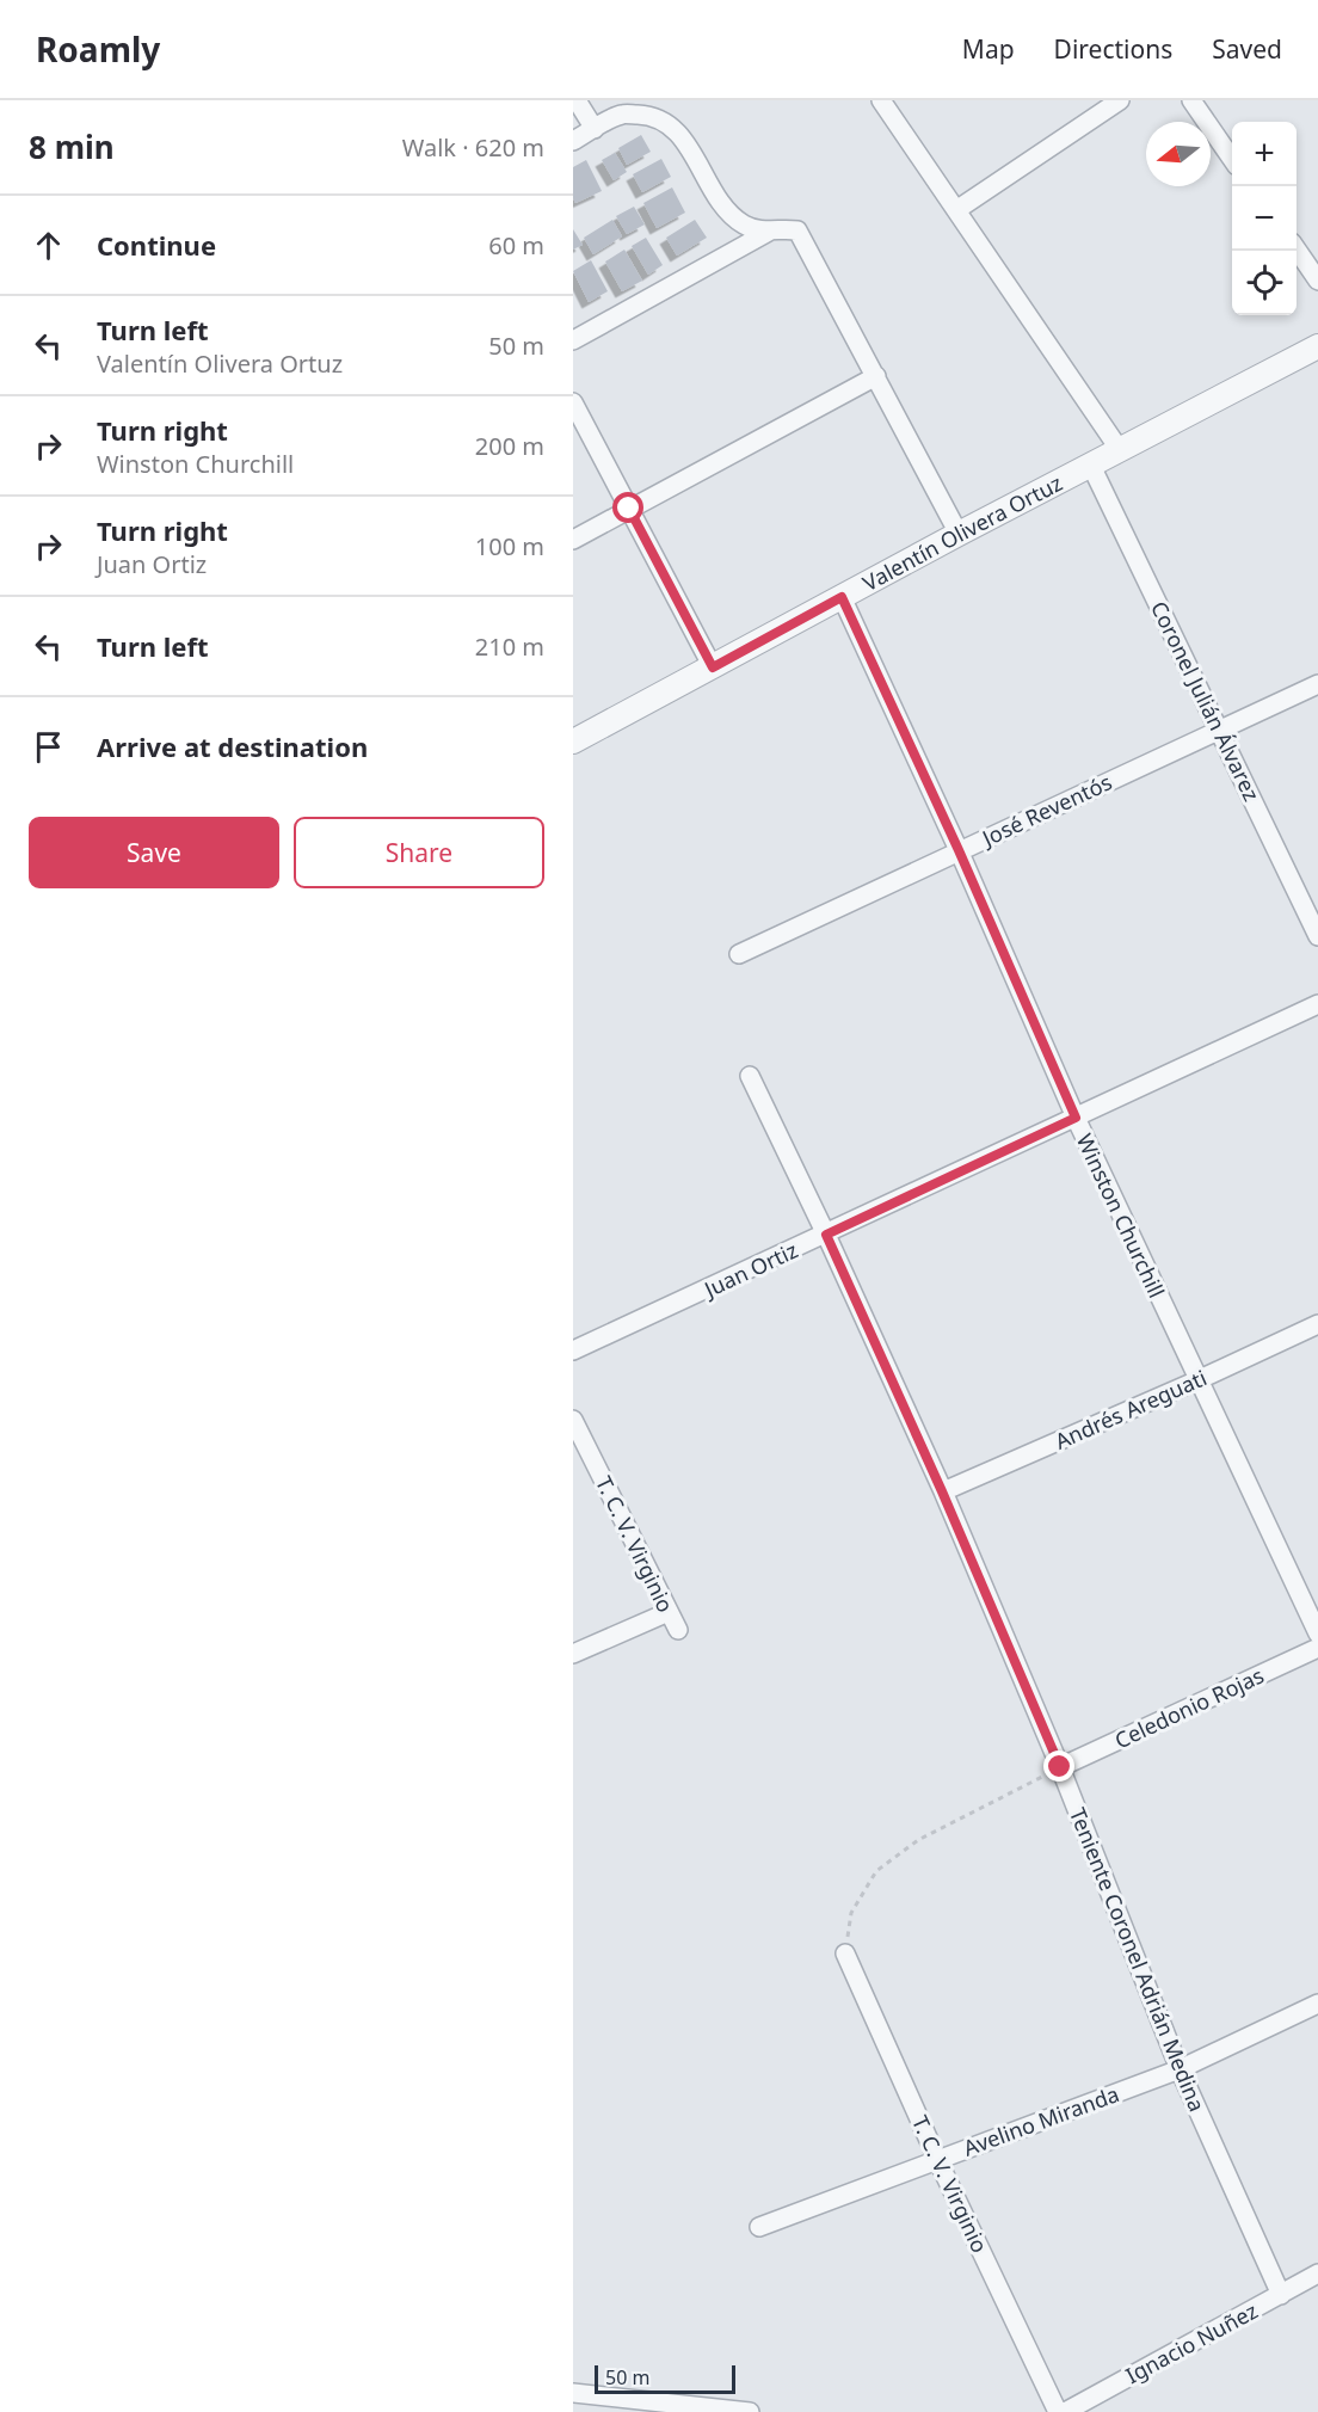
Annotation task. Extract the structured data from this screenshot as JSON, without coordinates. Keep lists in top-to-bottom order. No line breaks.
{"streets":{"street":["Valentín Olivera Ortuz","Coronel Julián Álvarez","José Reventós","Winston Churchill","Juan Ortiz","Andrés Areguati","T. C. V. Virginio","Celedonio Rojas","Teniente Coronel Adrián Medina","Avelino Miranda","Ignacio Nuñez"]},"crossings":[["Valentín Olivera Ortuz","Coronel Julián Álvarez"],["Valentín Olivera Ortuz","Winston Churchill"],["Coronel Julián Álvarez","José Reventós"],["José Reventós","Winston Churchill"],["Winston Churchill","Juan Ortiz"],["Winston Churchill","Andrés Areguati"],["Juan Ortiz","Teniente Coronel Adrián Medina"],["Andrés Areguati","Teniente Coronel Adrián Medina"],["T. C. V. Virginio","Avelino Miranda"],["Celedonio Rojas","Teniente Coronel Adrián Medina"],["Teniente Coronel Adrián Medina","Avelino Miranda"],["Teniente Coronel Adrián Medina","Ignacio Nuñez"]],"scale_bar":"50 m","north":"left","page":{"header":"Roamly","nav":["Map","Directions","Saved"],"heading":["8 min","Walk · 620 m"],"map_buttons":["+","−"],"list":[["Continue","60 m"],["Turn left","Valentín Olivera Ortuz","50 m"],["Turn right","Winston Churchill","200 m"],["Turn right","Juan Ortiz","100 m"],["Turn left","210 m"],"Arrive at destination"],"buttons":["Save","Share"],"scale":"50 m"}}
